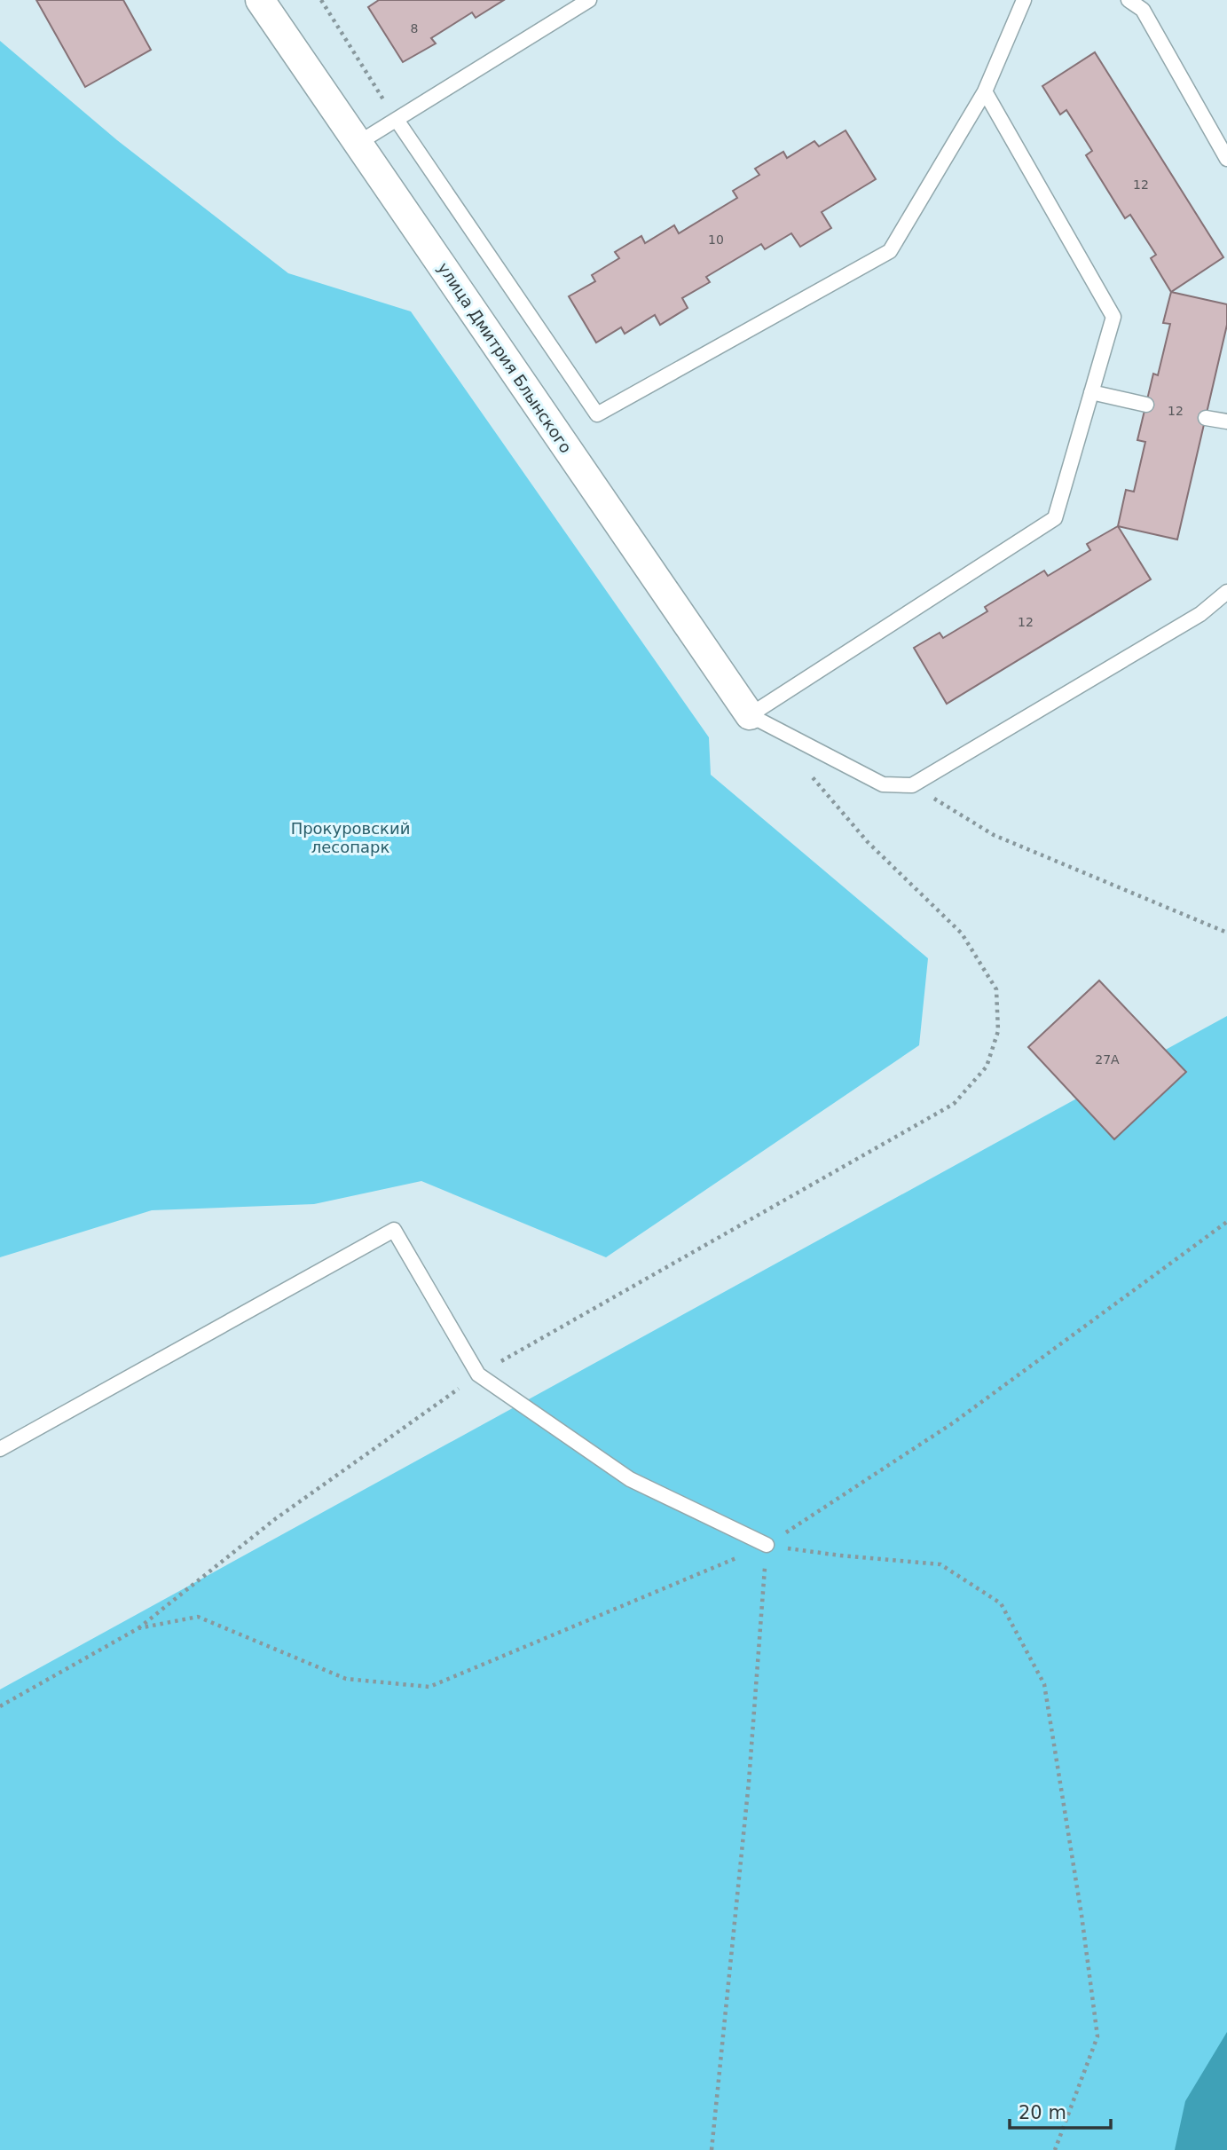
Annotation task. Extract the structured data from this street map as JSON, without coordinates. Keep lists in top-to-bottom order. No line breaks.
{"streets":{"street":["улица Дмитрия Блынского"]},"parks":["Прокуровский лесопарк"],"house_numbers":["8","12","10","12","12","27А"],"scale_bar":"20 m"}
